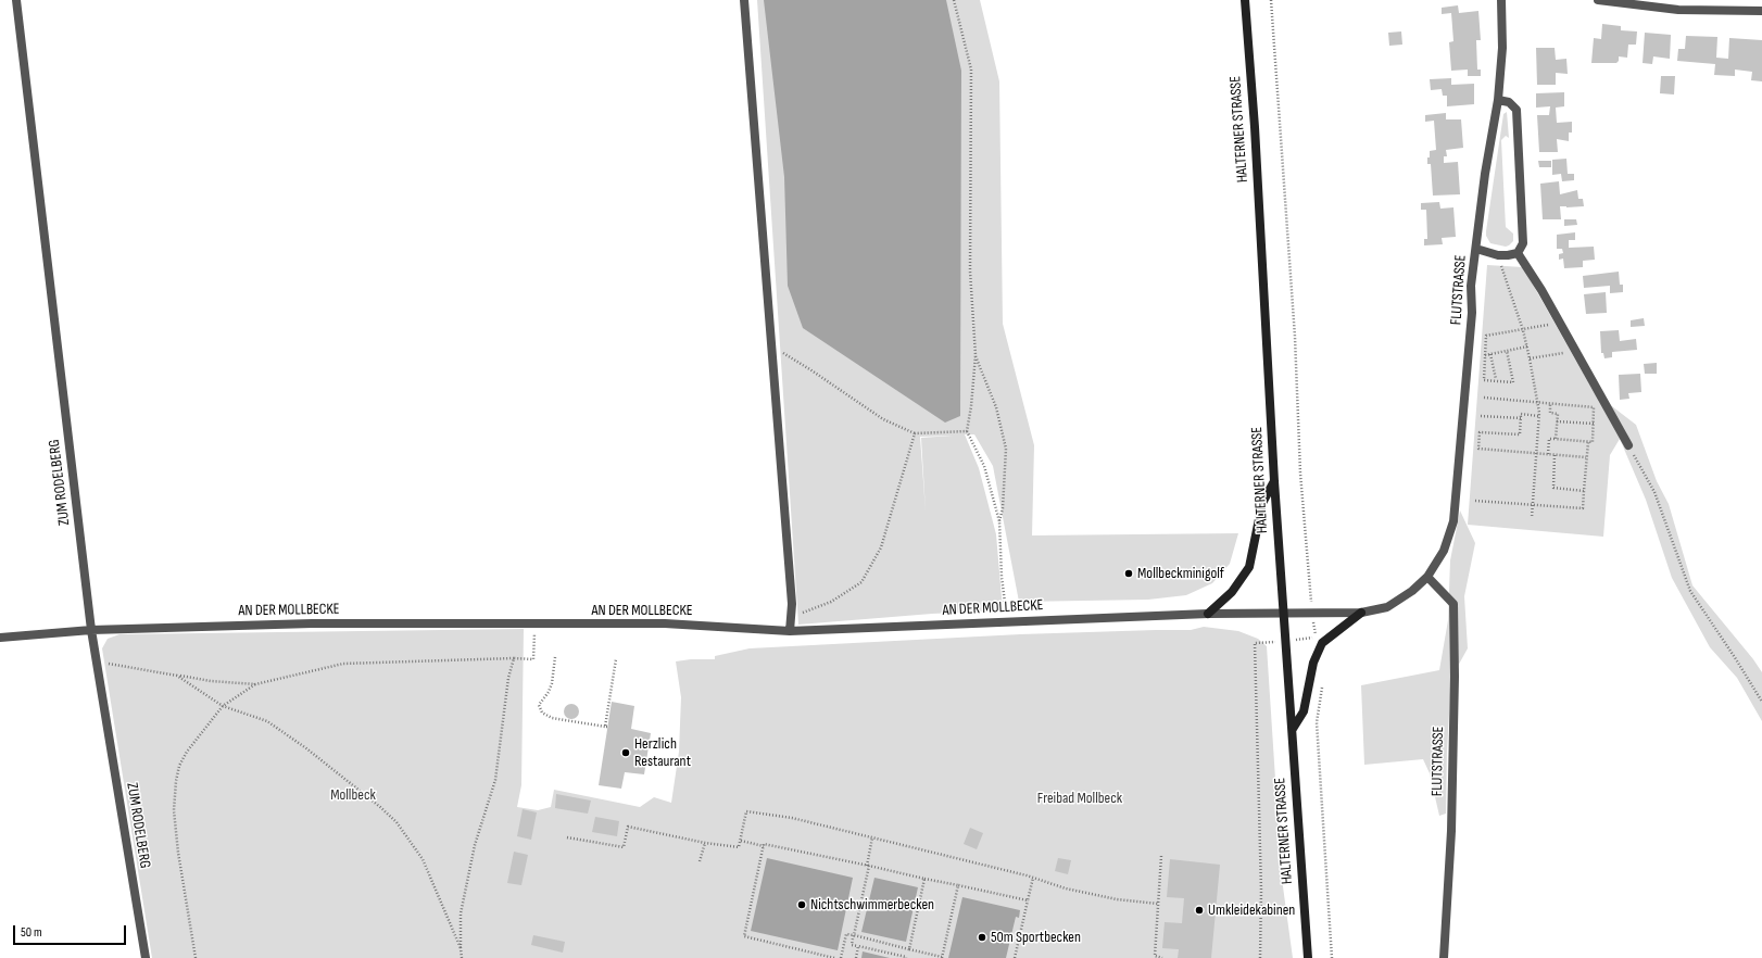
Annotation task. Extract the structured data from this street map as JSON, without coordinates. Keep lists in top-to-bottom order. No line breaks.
{"streets":{"main road":["HALTERNER STRASSE"],"street":["FLUTSTRASSE","ZUM RODELBERG","AN DER MOLLBECKE"]},"crossings":[["HALTERNER STRASSE","FLUTSTRASSE"],["HALTERNER STRASSE","AN DER MOLLBECKE"],["FLUTSTRASSE","AN DER MOLLBECKE"],["ZUM RODELBERG","AN DER MOLLBECKE"]],"parks":["Mollbeck","Freibad Mollbeck"],"places":["Mollbeckminigolf","Herzlich Restaurant","Nichtschwimmerbecken","Umkleidekabinen","50m Sportbecken"],"scale_bar":"50 m"}
